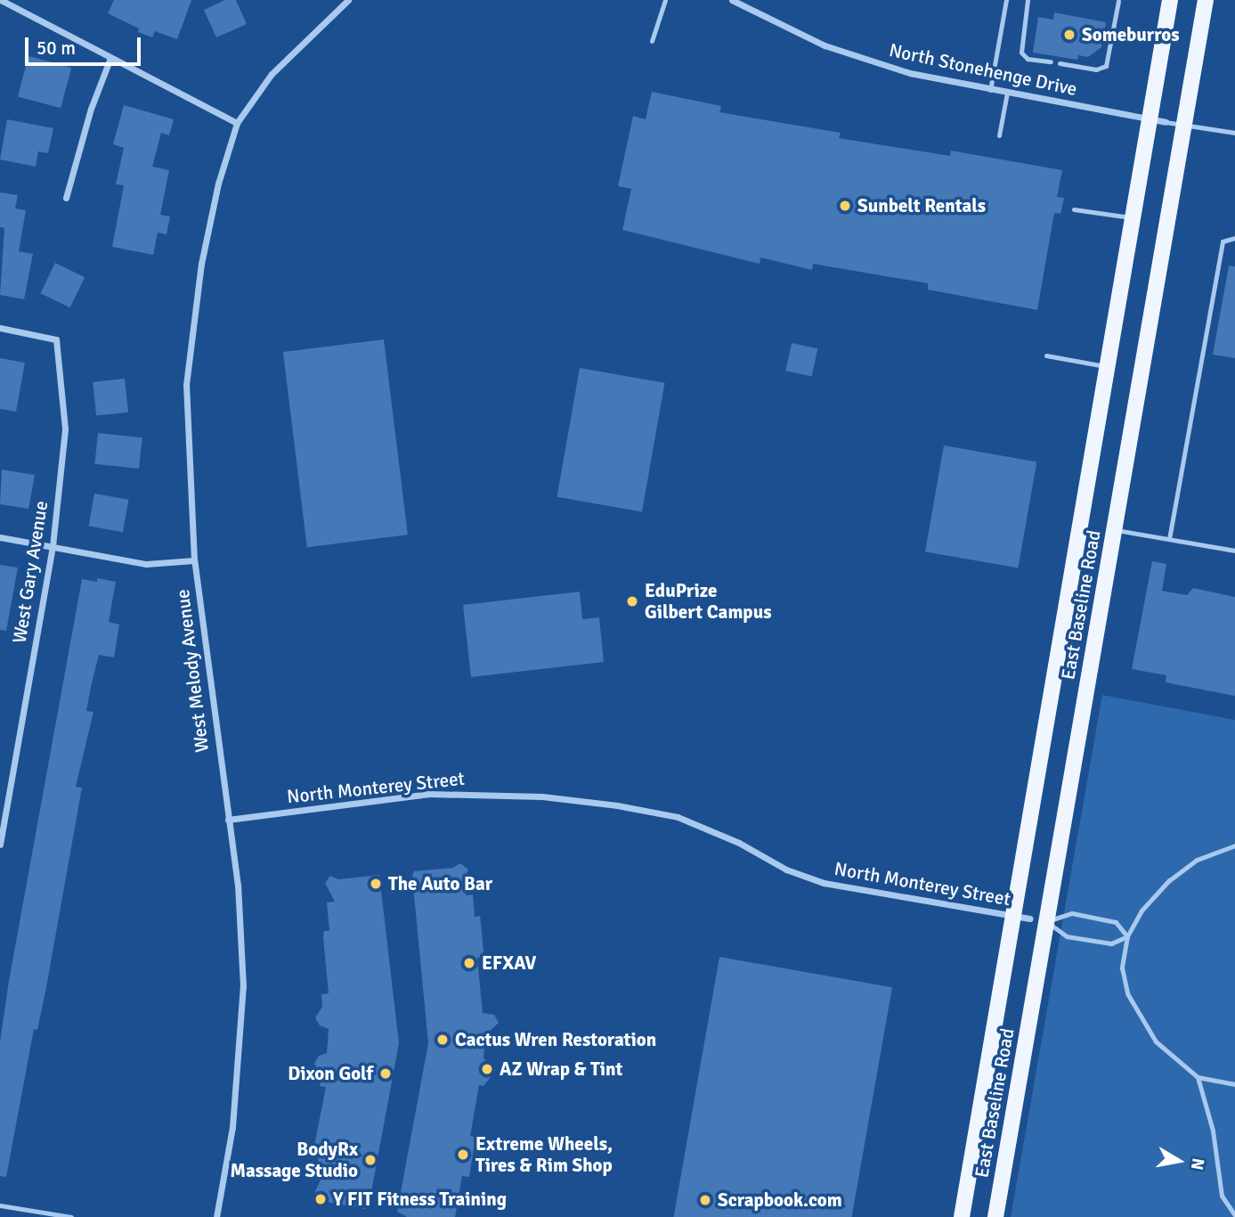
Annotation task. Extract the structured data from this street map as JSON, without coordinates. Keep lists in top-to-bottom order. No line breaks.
{"streets":{"main road":["East Baseline Road"],"street":["North Stonehenge Drive","West Gary Avenue","West Melody Avenue","North Monterey Street"]},"crossings":[["North Stonehenge Drive","East Baseline Road"],["East Baseline Road","North Monterey Street"],["West Melody Avenue","North Monterey Street"]],"places":["Someburros","Sunbelt Rentals","EduPrize Gilbert Campus","The Auto Bar","EFXAV","Cactus Wren Restoration","AZ Wrap & Tint","Dixon Golf","Extreme Wheels, Tires & Rim Shop","BodyRx Massage Studio","Y FIT Fitness Training","Scrapbook.com"],"scale_bar":"50 m","north":"right"}
